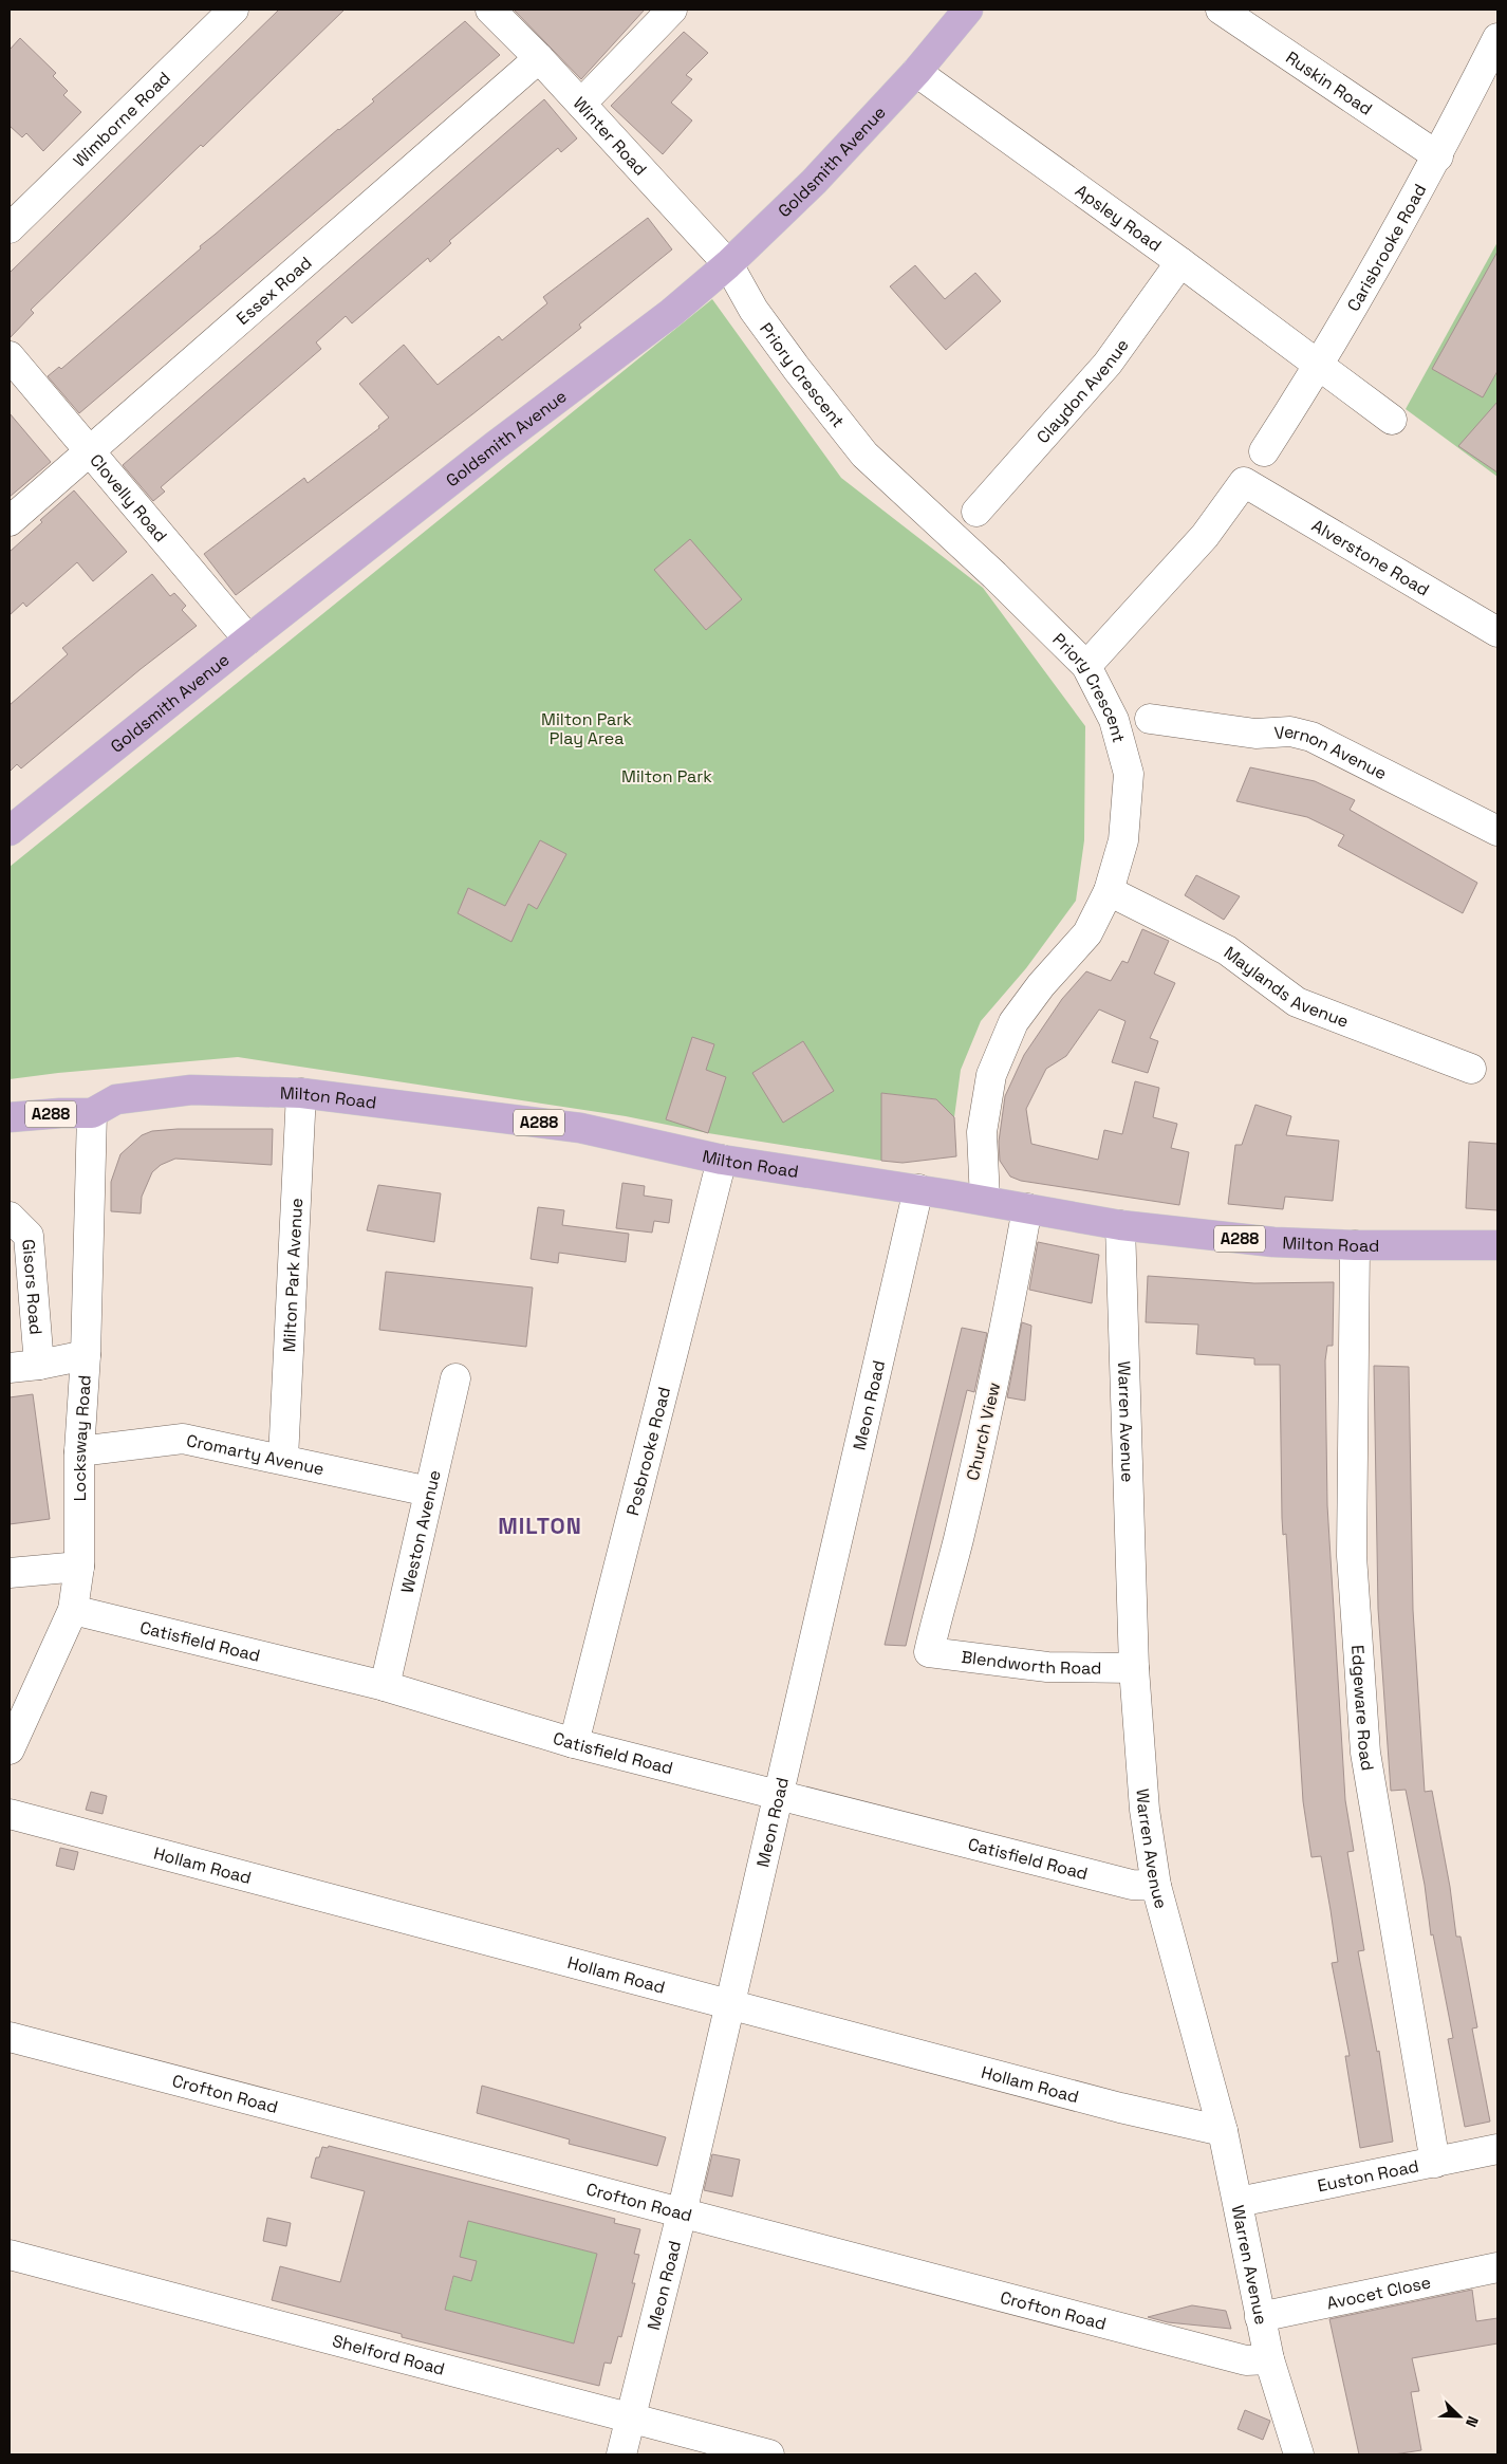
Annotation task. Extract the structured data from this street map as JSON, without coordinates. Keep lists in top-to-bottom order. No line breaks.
{"streets":{"main road":["Goldsmith Avenue","Milton Road","A288"],"street":["Ruskin Road","Wimborne Road","Winter Road","Apsley Road","Carisbrooke Road","Essex Road","Priory Crescent","Claydon Avenue","Clovelly Road","Alverstone Road","Vernon Avenue","Maylands Avenue","Milton Park Avenue","Gisors Road","Meon Road","Warren Avenue","Church View","Locksway Road","Posbrooke Road","Cromarty Avenue","Weston Avenue","Catisfield Road","Blendworth Road","Edgeware Road","Hollam Road","Crofton Road","Euston Road","Avocet Close","Shelford Road"]},"crossings":[["Ruskin Road","Carisbrooke Road"],["Winter Road","Goldsmith Avenue"],["Winter Road","Essex Road"],["Winter Road","Priory Crescent"],["Goldsmith Avenue","Apsley Road"],["Goldsmith Avenue","Priory Crescent"],["Goldsmith Avenue","Clovelly Road"],["Apsley Road","Carisbrooke Road"],["Apsley Road","Claydon Avenue"],["Essex Road","Clovelly Road"],["Priory Crescent","Alverstone Road"],["Priory Crescent","Maylands Avenue"],["Priory Crescent","Milton Road"],["Milton Road","A288"],["Milton Road","Milton Park Avenue"],["Milton Road","Meon Road"],["Milton Road","Warren Avenue"],["Milton Road","Church View"],["Milton Road","Locksway Road"],["Milton Road","Posbrooke Road"],["Milton Road","Edgeware Road"],["A288","Locksway Road"],["Milton Park Avenue","Cromarty Avenue"],["Meon Road","Catisfield Road"],["Meon Road","Hollam Road"],["Meon Road","Crofton Road"],["Meon Road","Shelford Road"],["Warren Avenue","Catisfield Road"],["Warren Avenue","Blendworth Road"],["Warren Avenue","Hollam Road"],["Warren Avenue","Crofton Road"],["Warren Avenue","Euston Road"],["Warren Avenue","Avocet Close"],["Church View","Blendworth Road"],["Locksway Road","Cromarty Avenue"],["Locksway Road","Catisfield Road"],["Posbrooke Road","Catisfield Road"],["Cromarty Avenue","Weston Avenue"],["Weston Avenue","Catisfield Road"],["Edgeware Road","Euston Road"]],"districts":["MILTON"],"parks":["Milton Park Play Area","Milton Park"],"north":"bottom right"}
